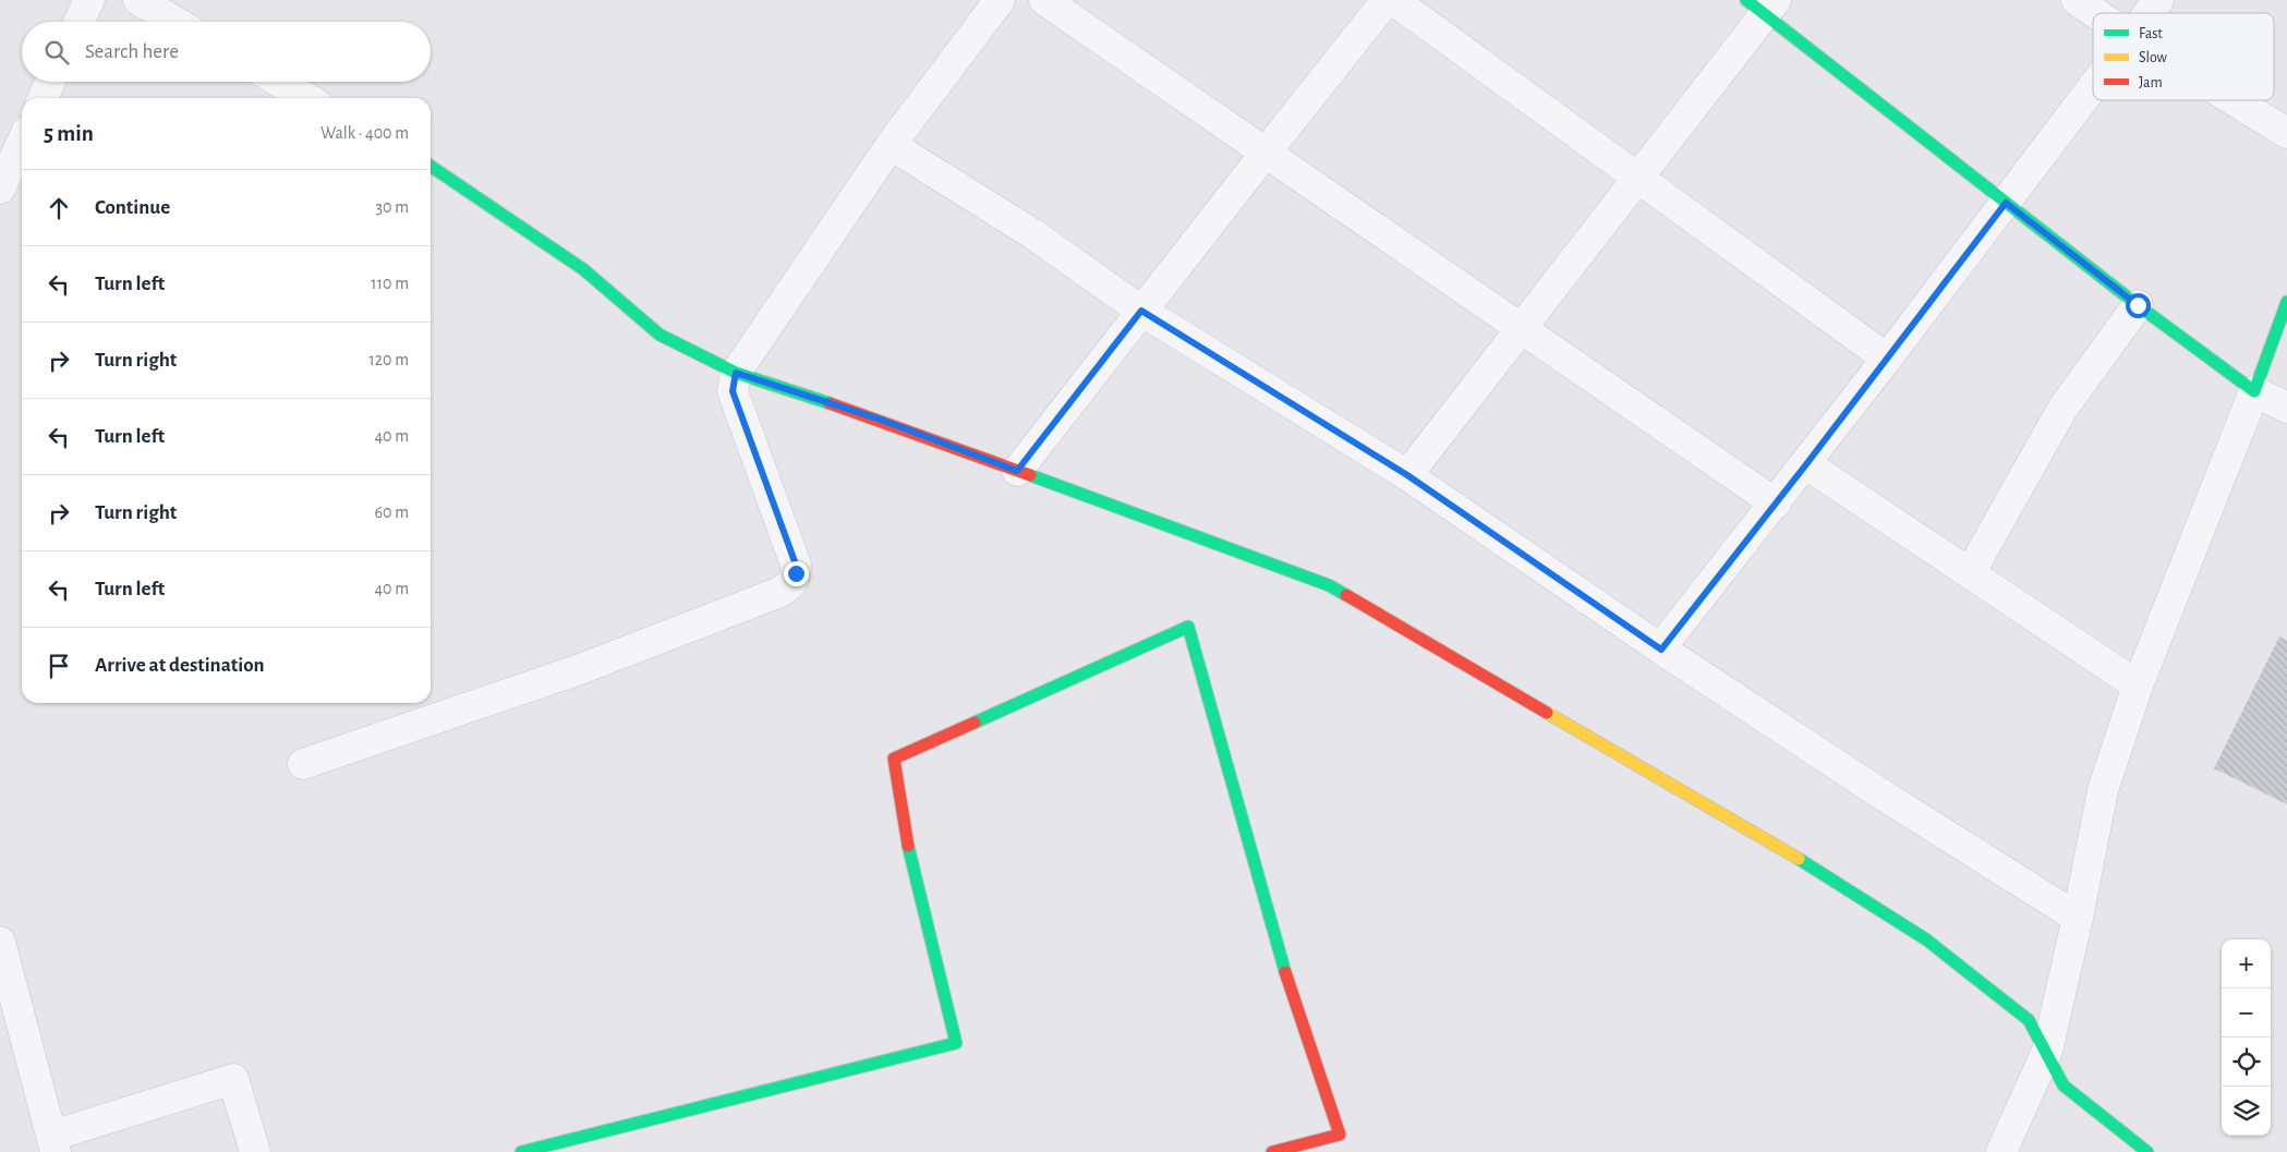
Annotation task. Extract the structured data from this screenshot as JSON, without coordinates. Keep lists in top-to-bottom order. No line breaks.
{"legend":["Fast","Slow","Jam"],"page":{"search":"Search here","heading":["5 min","Walk · 400 m"],"list":[["Continue","30 m"],["Turn left","110 m"],["Turn right","120 m"],["Turn left","40 m"],["Turn right","60 m"],["Turn left","40 m"],"Arrive at destination"],"map_buttons":["+","−"]}}
